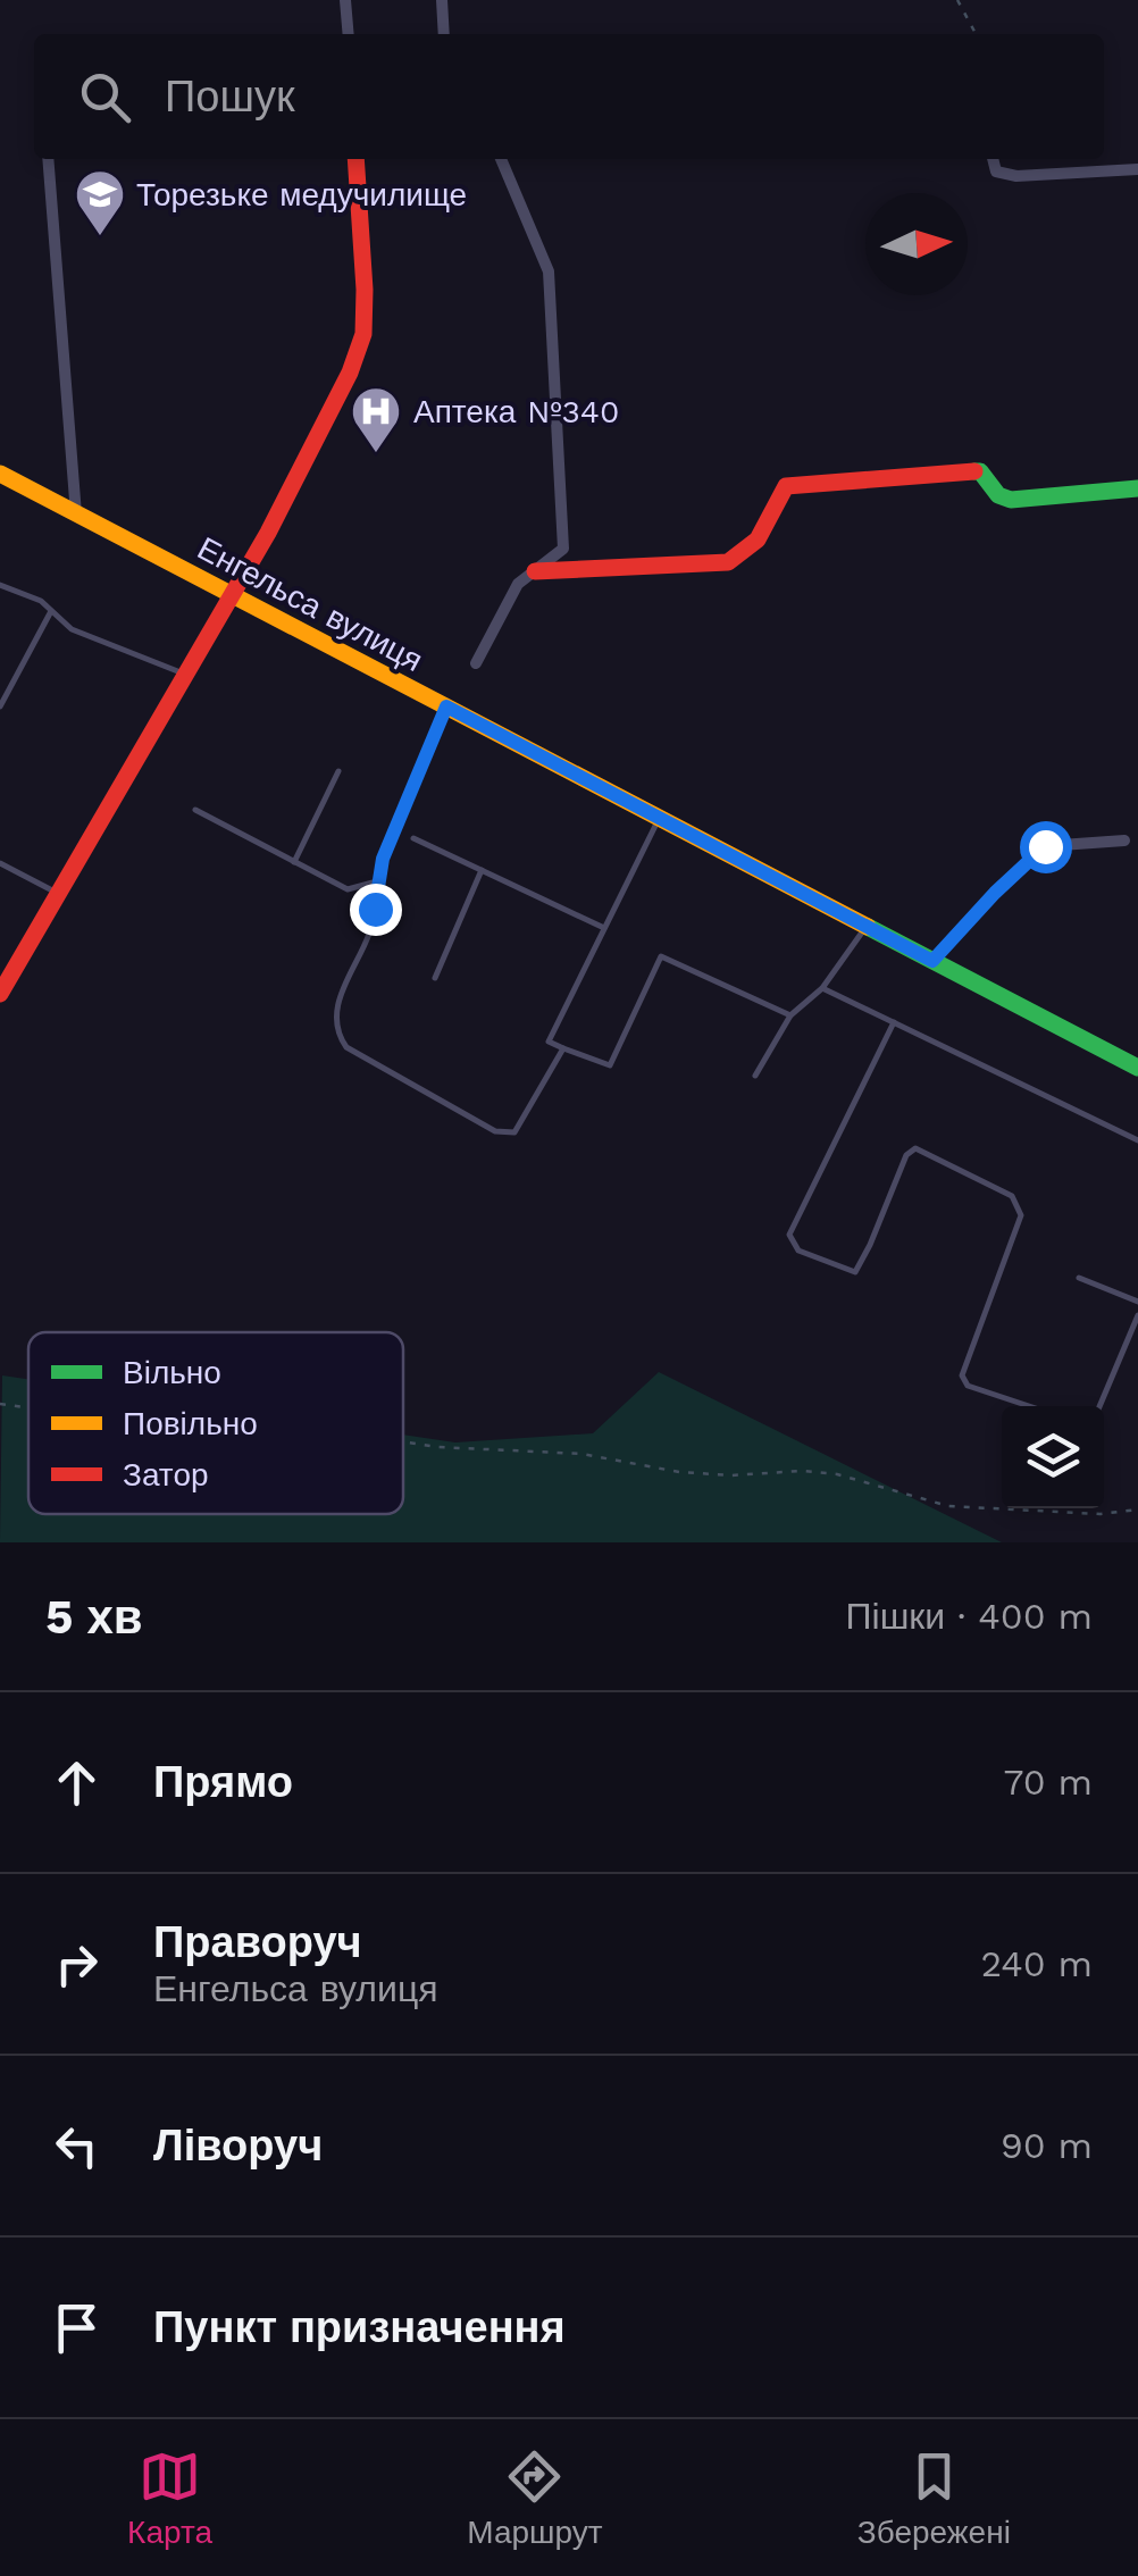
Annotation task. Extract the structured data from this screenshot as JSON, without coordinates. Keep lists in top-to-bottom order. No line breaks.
{"streets":{"street":["Енгельса вулиця"]},"places":{"school or university":["Торезьке медучилище"],"hospital":["Аптека №340"]},"legend":["Вільно","Повільно","Затор"],"north":"right","page":{"search":"Пошук","heading":["5 хв","Пішки · 400 m"],"list":[["Прямо","70 m"],["Праворуч","Енгельса вулиця","240 m"],["Ліворуч","90 m"],"Пункт призначення"],"nav":["Карта","Маршрут","Збережені"]}}
